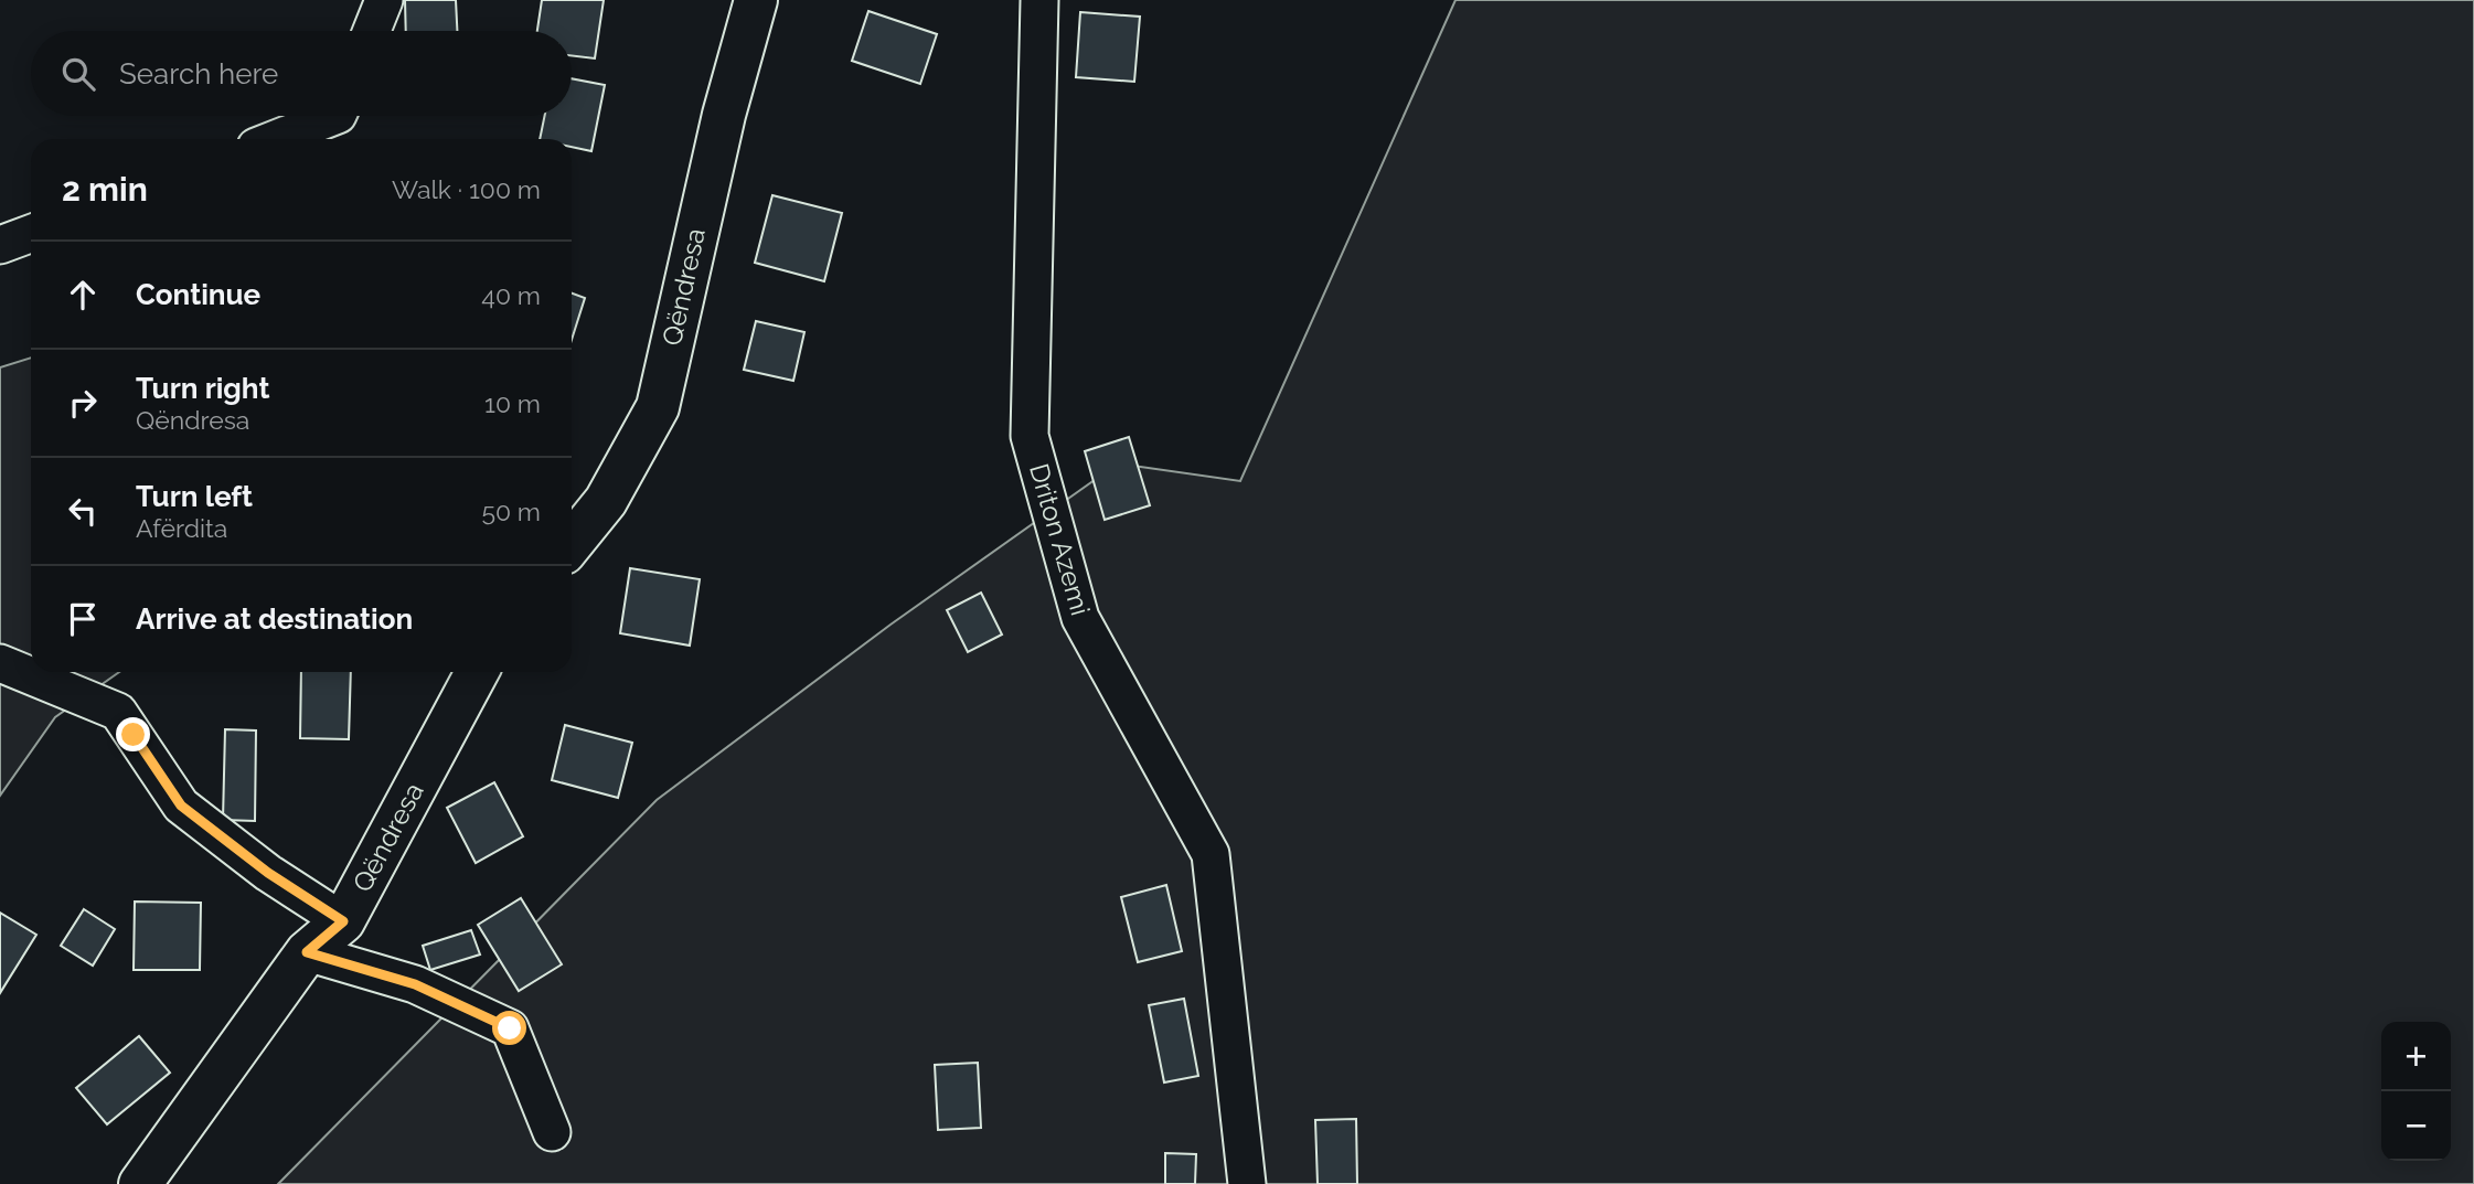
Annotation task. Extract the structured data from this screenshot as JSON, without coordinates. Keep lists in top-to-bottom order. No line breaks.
{"streets":{"street":["Qëndresa","Driton Azemi"]},"page":{"search":"Search here","heading":["2 min","Walk · 100 m"],"list":[["Continue","40 m"],["Turn right","Qëndresa","10 m"],["Turn left","Afërdita","50 m"],"Arrive at destination"],"map_buttons":["+","−"]}}
